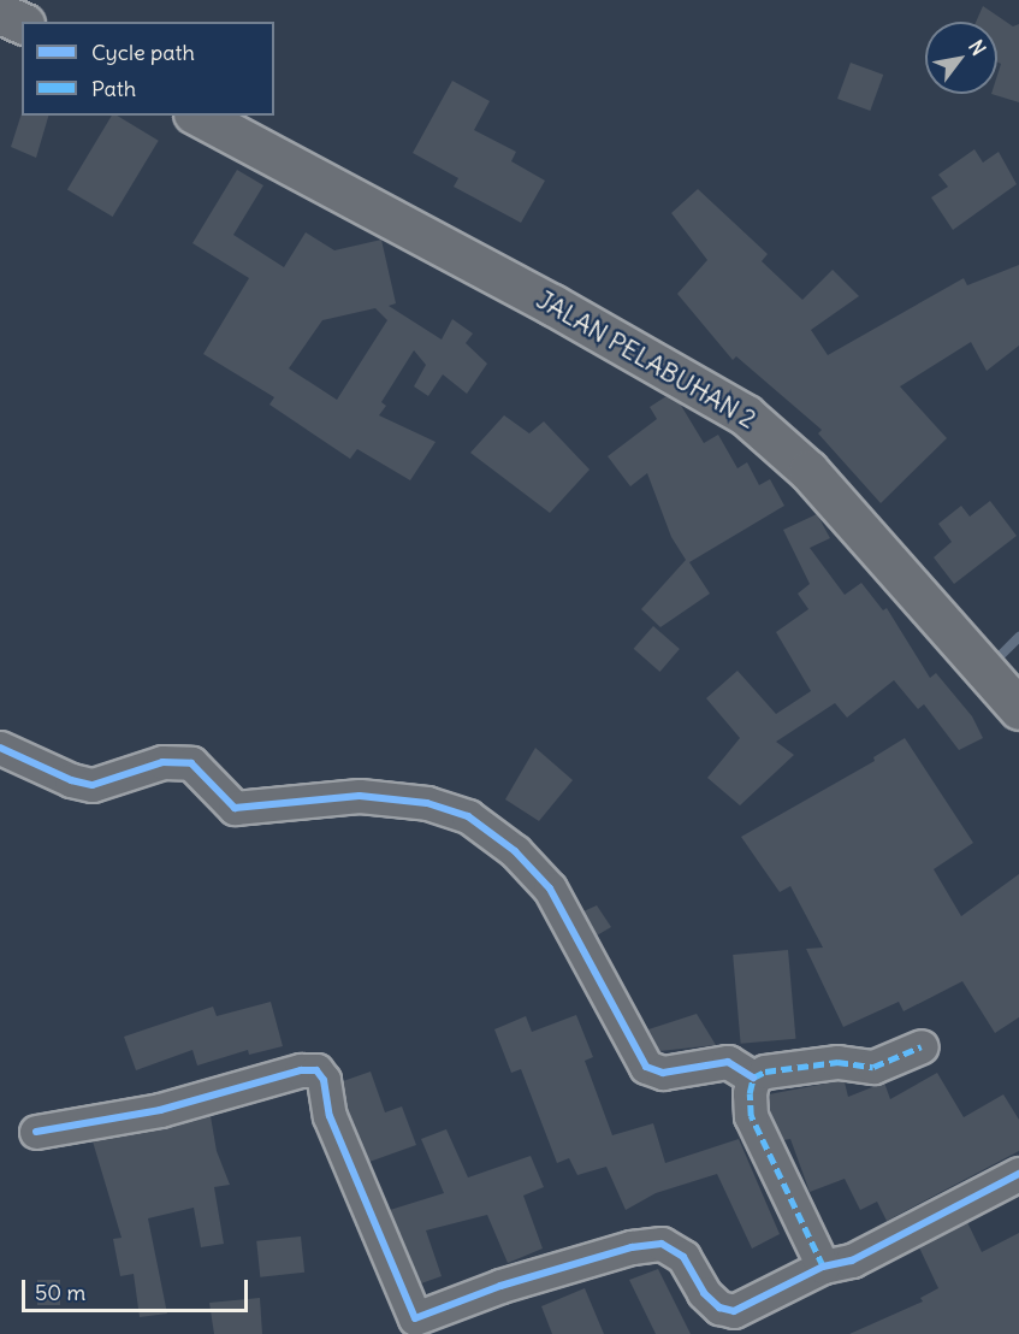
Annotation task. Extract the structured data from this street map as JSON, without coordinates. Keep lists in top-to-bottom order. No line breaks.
{"streets":{"main road":["JALAN PELABUHAN 2"]},"legend":["Cycle path","Path"],"scale_bar":"50 m","north":"top right"}
